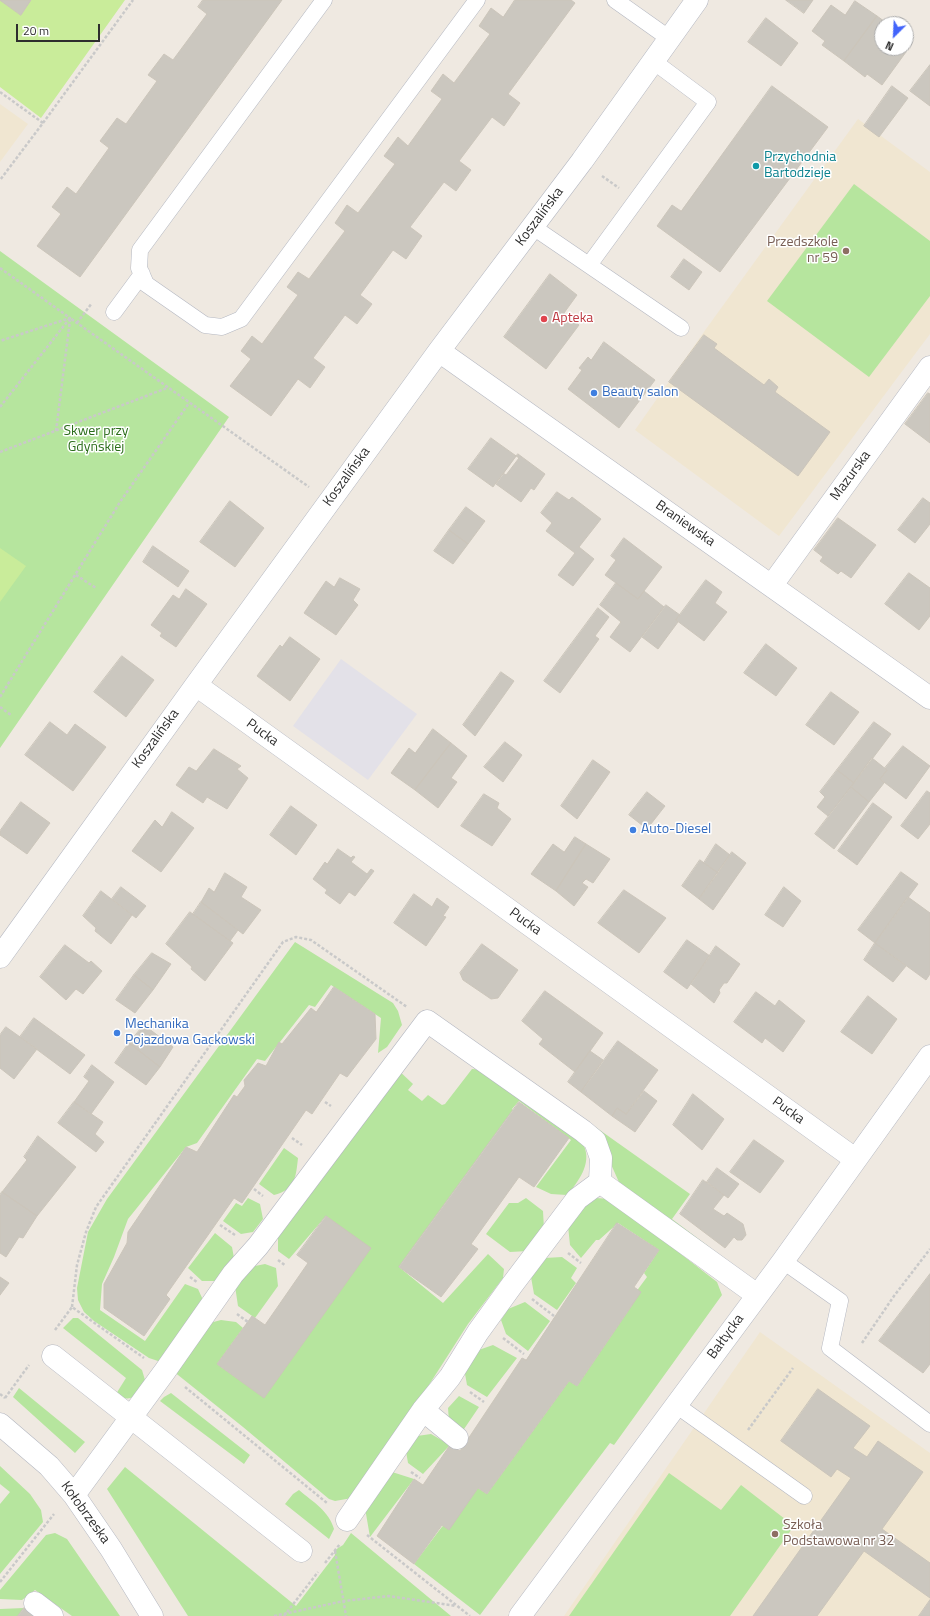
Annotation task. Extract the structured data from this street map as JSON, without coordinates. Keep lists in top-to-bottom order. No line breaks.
{"streets":{"street":["Koszalińska","Mazurska","Braniewska","Pucka","Bałtycka","Kołobrzeska"]},"crossings":[["Koszalińska","Braniewska"],["Koszalińska","Pucka"],["Mazurska","Braniewska"],["Pucka","Bałtycka"]],"parks":["Skwer przy Gdyńskiej"],"places":["Przychodnia Bartodzieje","Przedszkole nr 59","Apteka","Beauty salon","Auto-Diesel","Mechanika Pojazdowa Gackowski","Szkoła Podstawowa nr 32"],"scale_bar":"20 m","north":"bottom left"}
